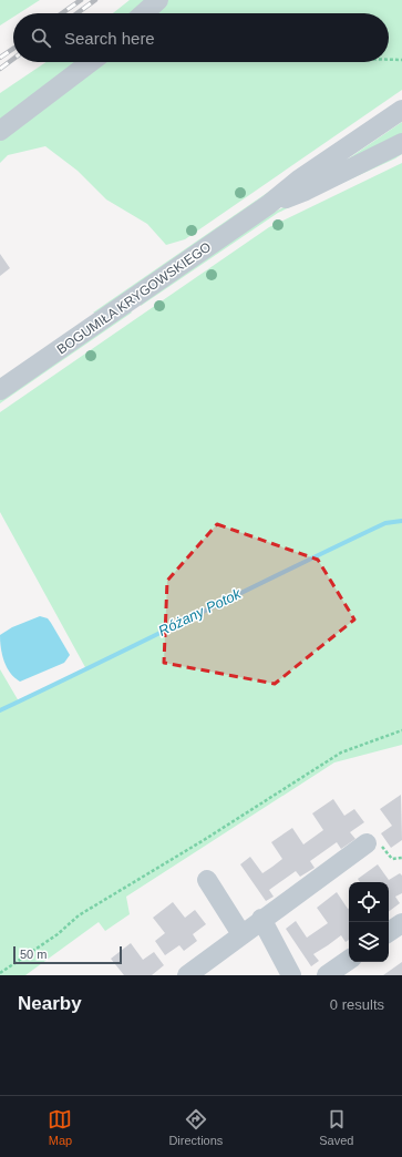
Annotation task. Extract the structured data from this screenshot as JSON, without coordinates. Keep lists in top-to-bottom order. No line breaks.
{"streets":{"street":["BOGUMIŁA KRYGOWSKIEGO"]},"water":["Różany Potok"],"scale_bar":"50 m","page":{"search":"Search here","scale":"50 m","heading":["Nearby","0 results"],"nav":["Map","Directions","Saved"]}}
